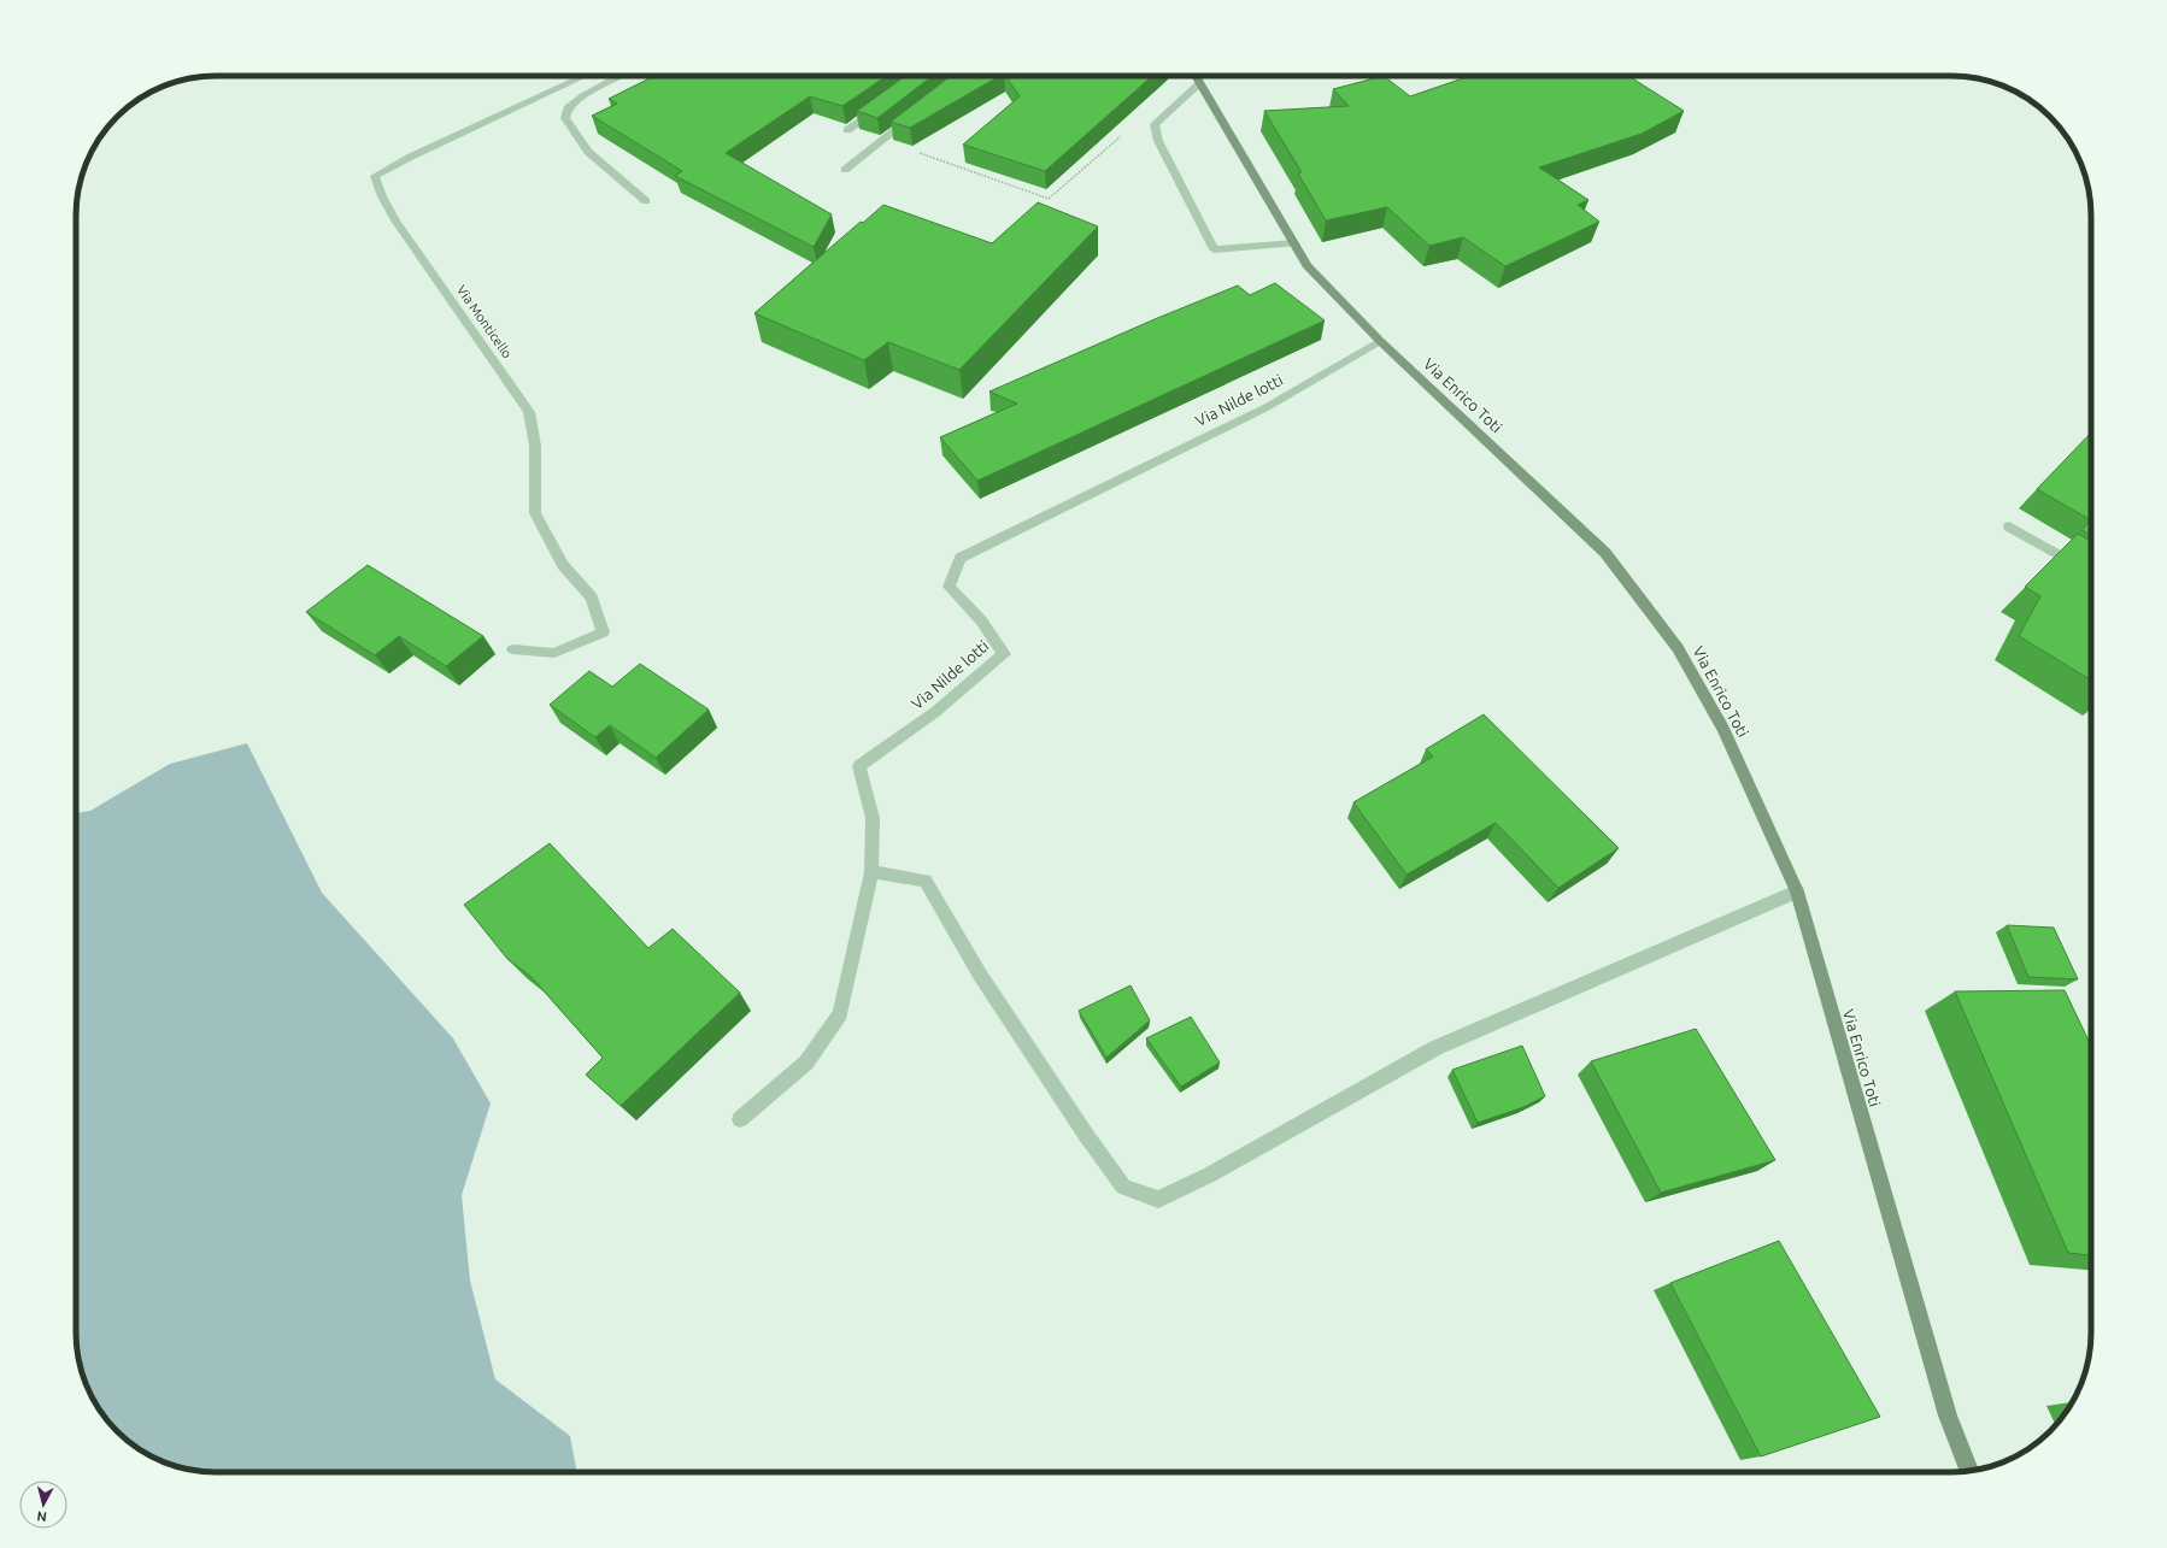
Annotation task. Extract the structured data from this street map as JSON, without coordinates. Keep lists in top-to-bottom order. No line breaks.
{"streets":{"street":["Via Monticello","Via Enrico Toti","Via Nilde lotti"]},"crossings":[["Via Enrico Toti","Via Nilde lotti"]],"north":"bottom"}
